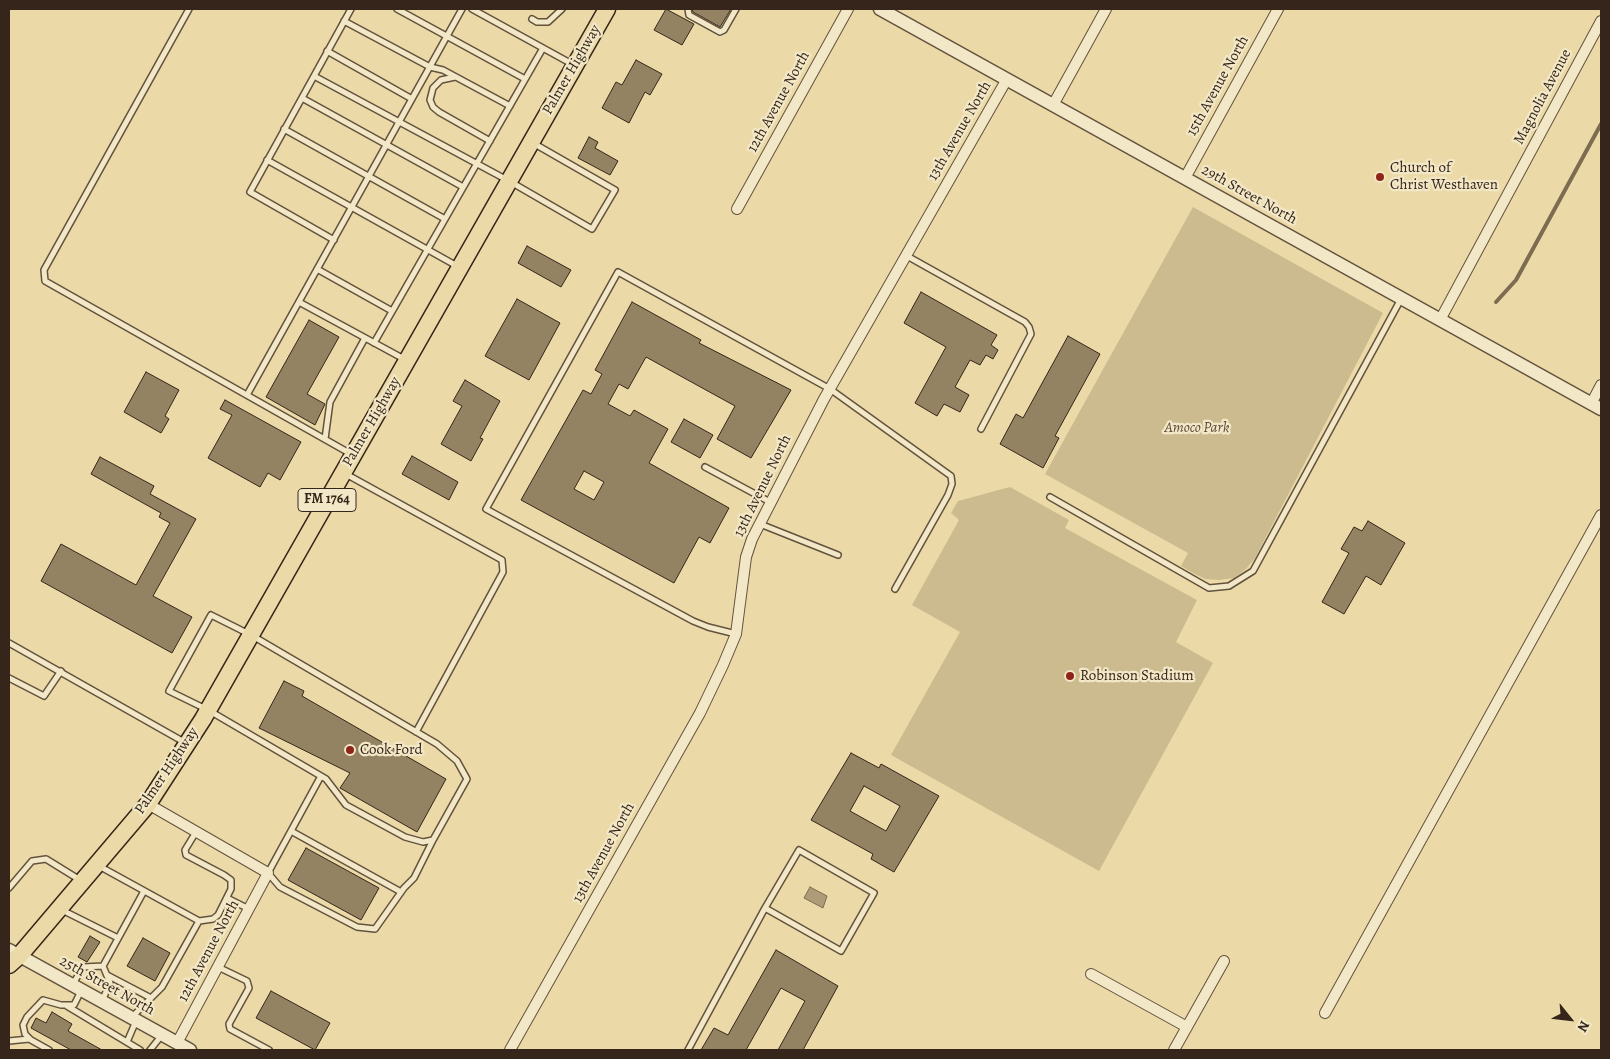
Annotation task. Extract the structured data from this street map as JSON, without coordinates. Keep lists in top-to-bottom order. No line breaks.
{"streets":{"main road":["Palmer Highway","FM 1764"],"street":["15th Avenue North","Magnolia Avenue","12th Avenue North","13th Avenue North","29th Street North","25th Street North"]},"crossings":[["Palmer Highway","25th Street North"],["15th Avenue North","29th Street North"],["Magnolia Avenue","29th Street North"],["12th Avenue North","25th Street North"],["13th Avenue North","29th Street North"]],"parks":["Amoco Park"],"places":["Church of Christ Westhaven","Robinson Stadium","Cook Ford"],"north":"bottom right"}
